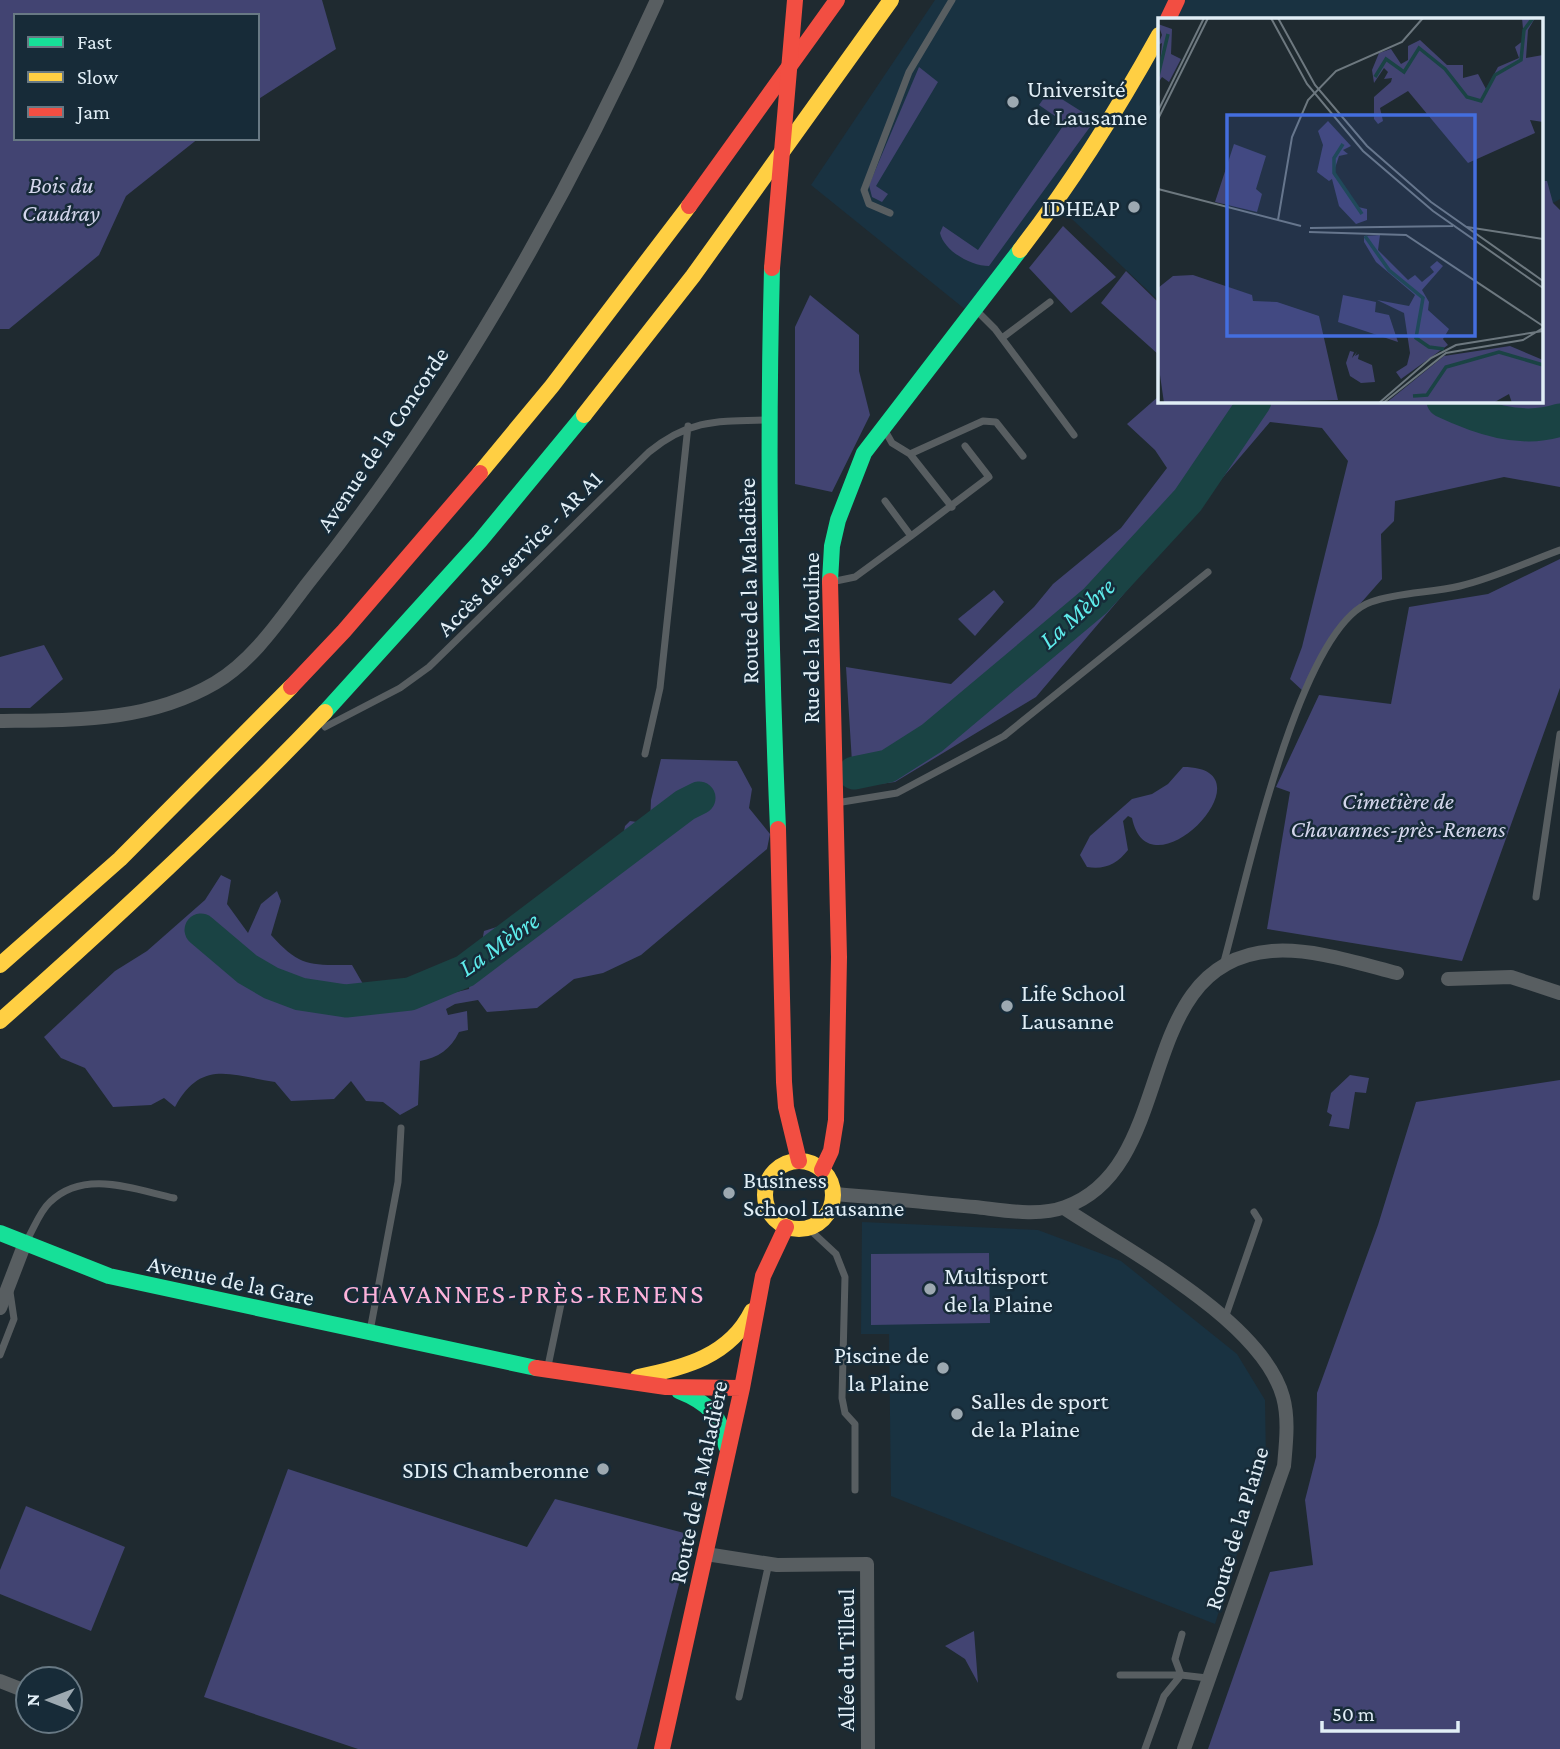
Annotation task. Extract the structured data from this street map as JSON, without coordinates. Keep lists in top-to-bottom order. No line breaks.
{"streets":{"main road":["Route de la Maladière","Rue de la Mouline","Avenue de la Gare"],"street":["Avenue de la Concorde","Route de la Plaine","Allée du Tilleul"],"lane":["Accès de service - AR A1"]},"crossings":[["Accès de service - AR A1","Route de la Maladière"],["Route de la Maladière","Rue de la Mouline"],["Route de la Maladière","Avenue de la Gare"],["Route de la Maladière","Allée du Tilleul"]],"districts":["CHAVANNES-PRÈS-RENENS"],"water":["La Mèbre"],"parks":["Bois du Caudray","Cimetière de Chavannes-près-Renens"],"places":["Université de Lausanne","IDHEAP","Life School Lausanne","Business School Lausanne","Multisport de la Plaine","Piscine de la Plaine","Salles de sport de la Plaine","SDIS Chamberonne"],"legend":["Fast","Slow","Jam"],"scale_bar":"50 m","north":"left"}
